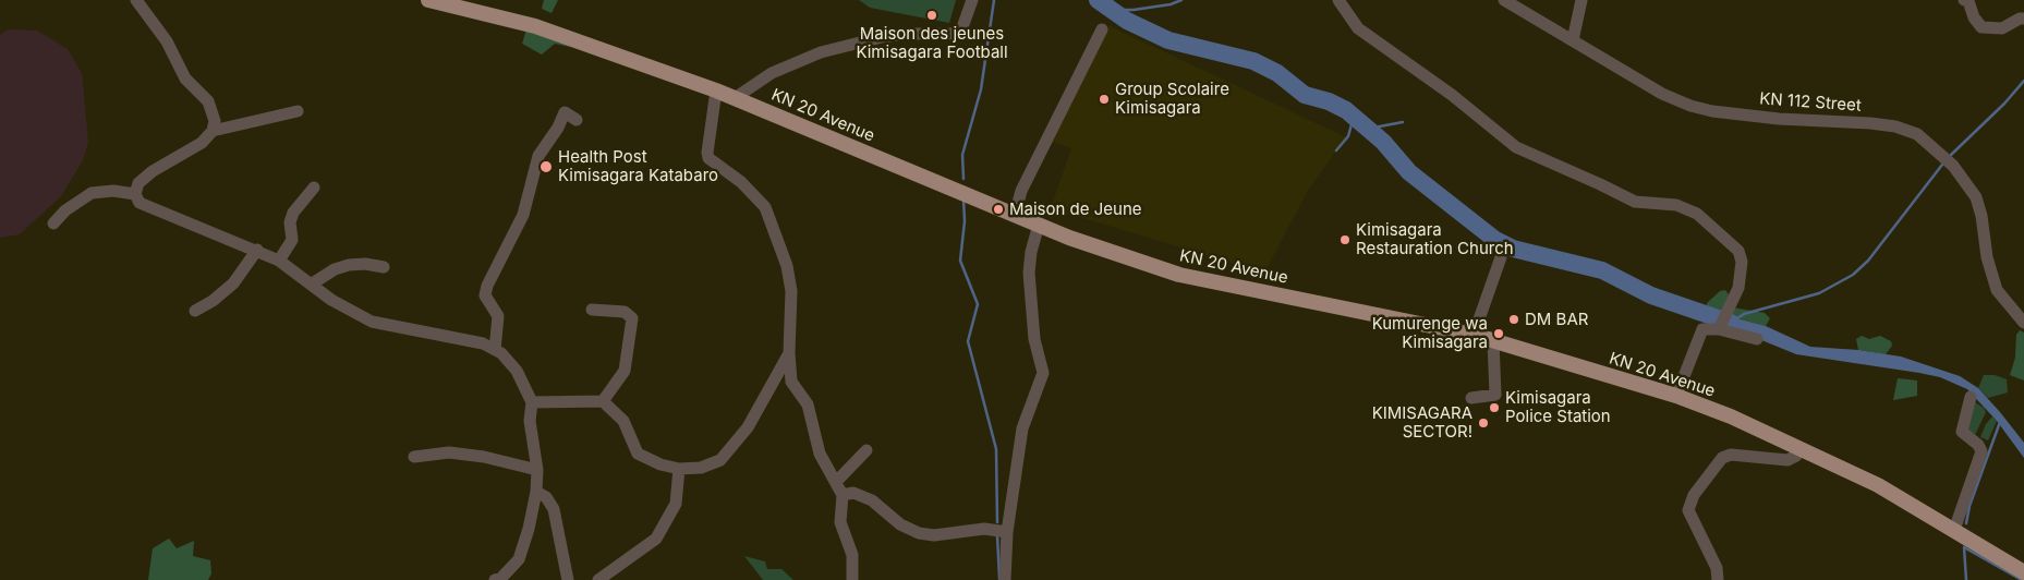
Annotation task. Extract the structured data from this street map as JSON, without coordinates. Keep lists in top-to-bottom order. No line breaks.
{"streets":{"main road":["KN 20 Avenue"],"street":["KN 112 Street"]},"places":["Maison des jeunes Kimisagara Football","Group Scolaire Kimisagara","Health Post Kimisagara Katabaro","Maison de Jeune","Kimisagara Restauration Church","DM BAR","Kumurenge wa Kimisagara","Kimisagara Police Station","KIMISAGARA SECTOR!"]}
